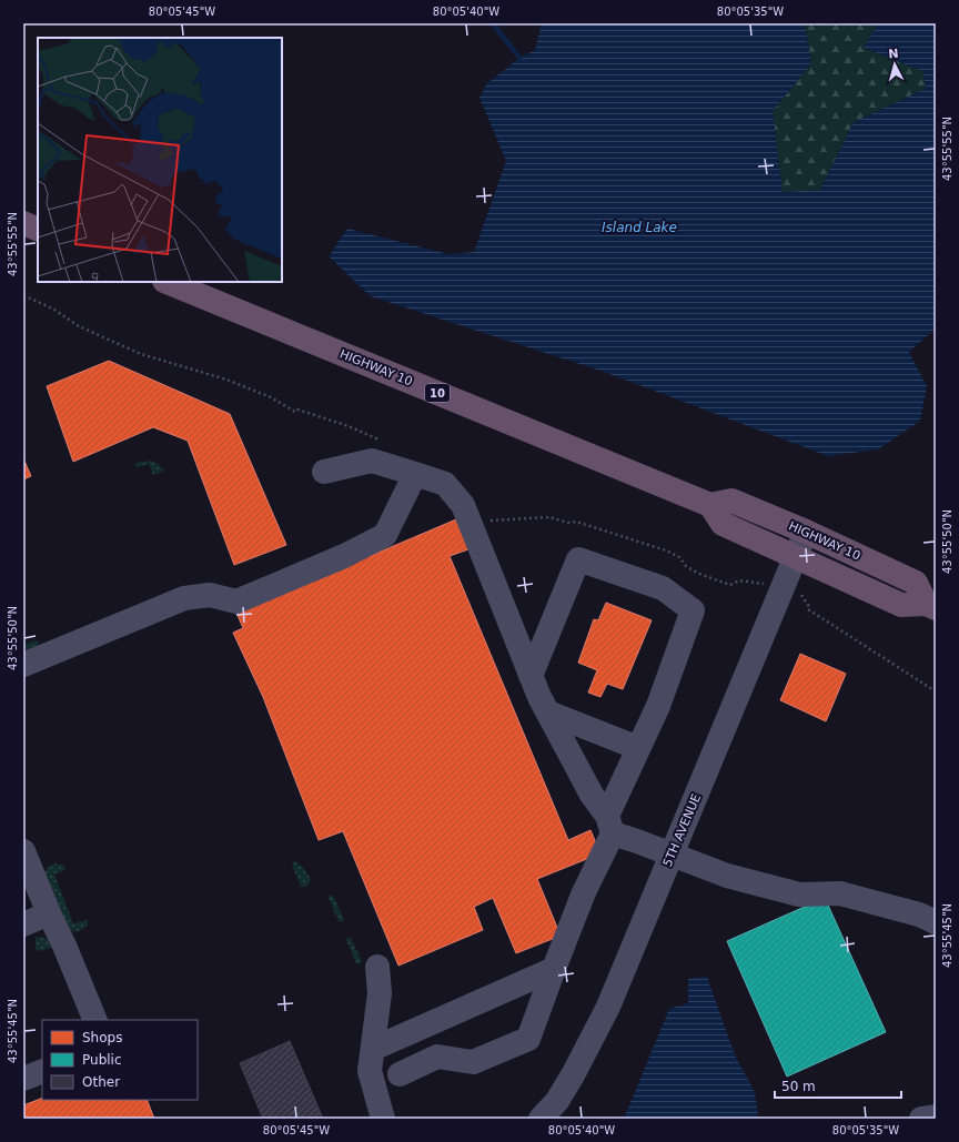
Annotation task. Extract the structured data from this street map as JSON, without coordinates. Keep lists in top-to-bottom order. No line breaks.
{"streets":{"highway":["HIGHWAY 10","10"],"street":["5TH AVENUE"]},"crossings":[["HIGHWAY 10","5TH AVENUE"]],"water":["Island Lake"],"legend":["Shops","Public","Other"],"scale_bar":"50 m","north":"top","coordinates":["80°05'45\"W","80°05'40\"W","80°05'35\"W","43°55'55\"N","43°55'50\"N","43°55'45\"N"]}
